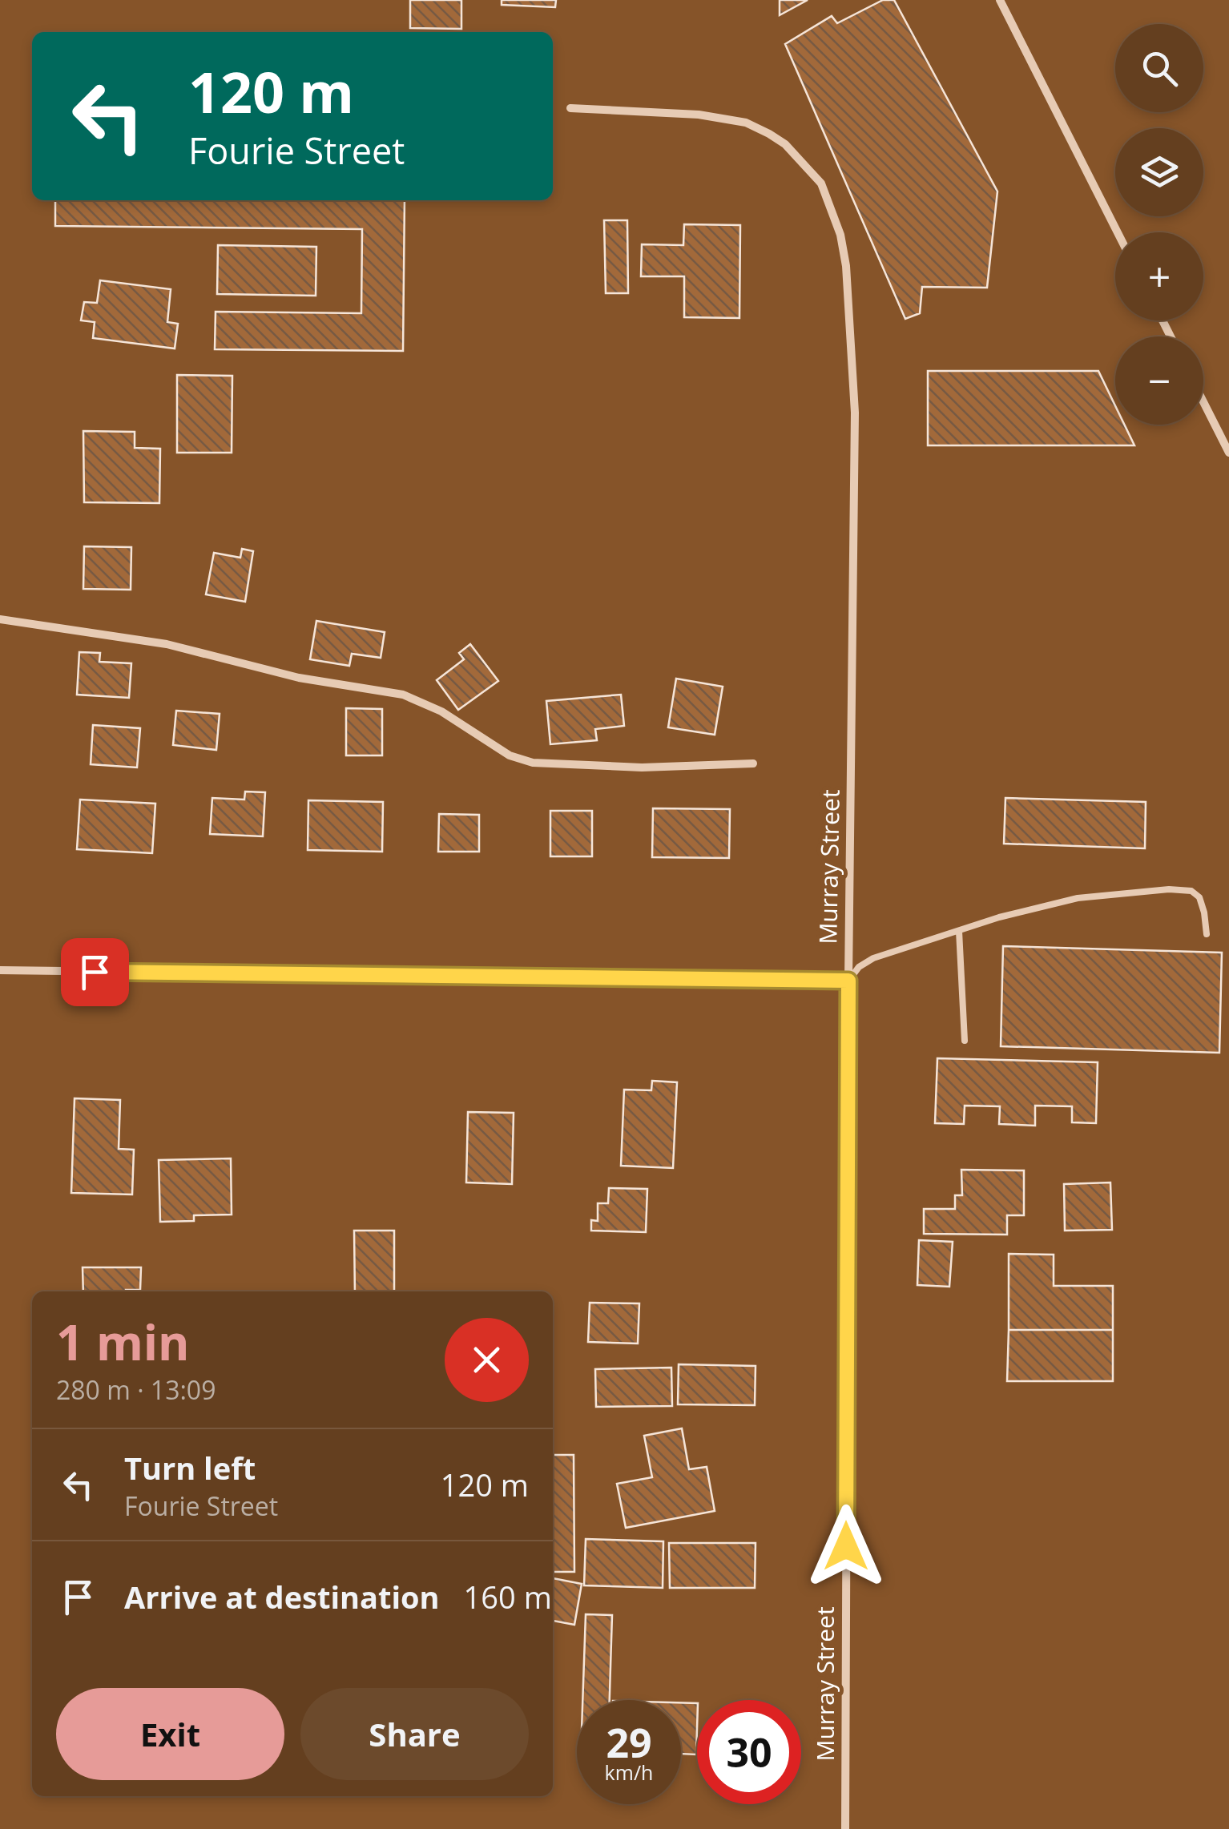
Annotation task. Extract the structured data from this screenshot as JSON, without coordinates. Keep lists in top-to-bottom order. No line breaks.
{"streets":{"street":["Murray Street"]},"page":{"map_buttons":["+","−"],"turn":["120 m","Fourie Street"],"heading":["1 min","280 m · 13:09"],"list":[{"name":"Turn left","note":"Fourie Street","value":"120 m"},{"name":"Arrive at destination","value":"160 m"}],"buttons":["Exit","Share"],"speed":"29 km/h","limit":"30"}}
